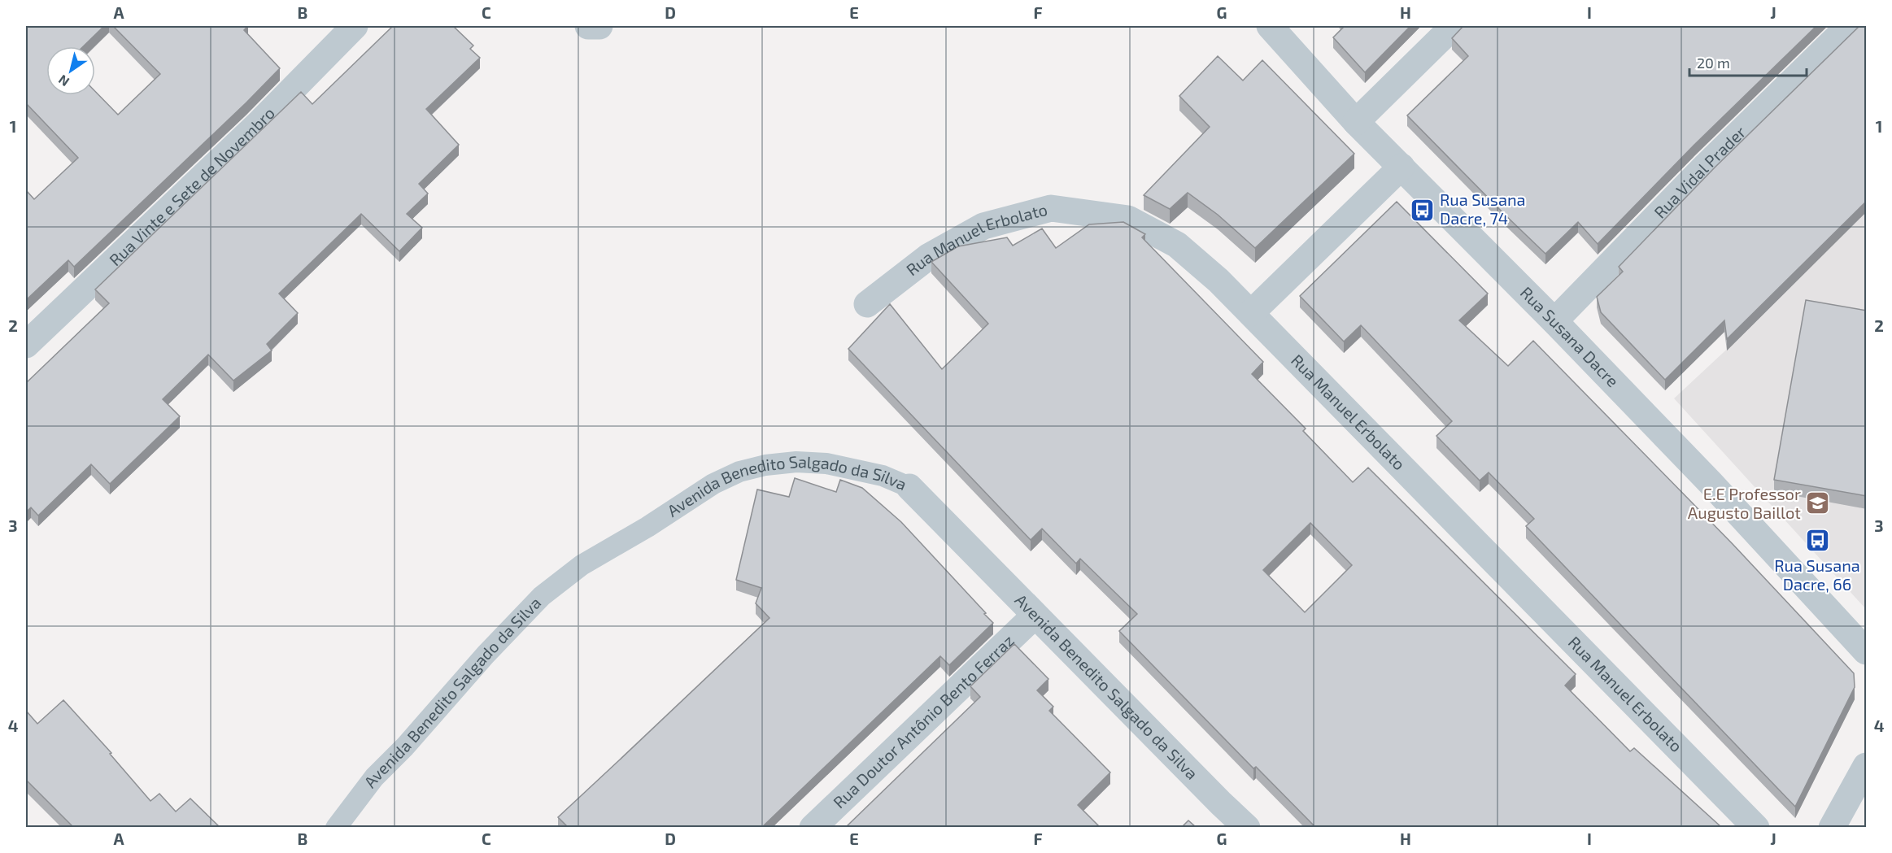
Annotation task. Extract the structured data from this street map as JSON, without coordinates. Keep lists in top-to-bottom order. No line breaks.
{"streets":{"street":["Rua Vidal Prader","Rua Vinte e Sete de Novembro","Rua Manuel Erbolato","Rua Susana Dacre","Avenida Benedito Salgado da Silva","Rua Doutor Antônio Bento Ferraz"]},"crossings":[["Rua Vidal Prader","Rua Susana Dacre"],["Avenida Benedito Salgado da Silva","Rua Doutor Antônio Bento Ferraz"]],"places":{"bus stop":["Rua Susana Dacre, 74","Rua Susana Dacre, 66"],"school or university":["E.E Professor Augusto Baillot"]},"scale_bar":"20 m","north":"bottom left","grid":{"columns":["A","B","C","D","E","F","G","H","I","J"],"rows":["1","2","3","4"]}}
